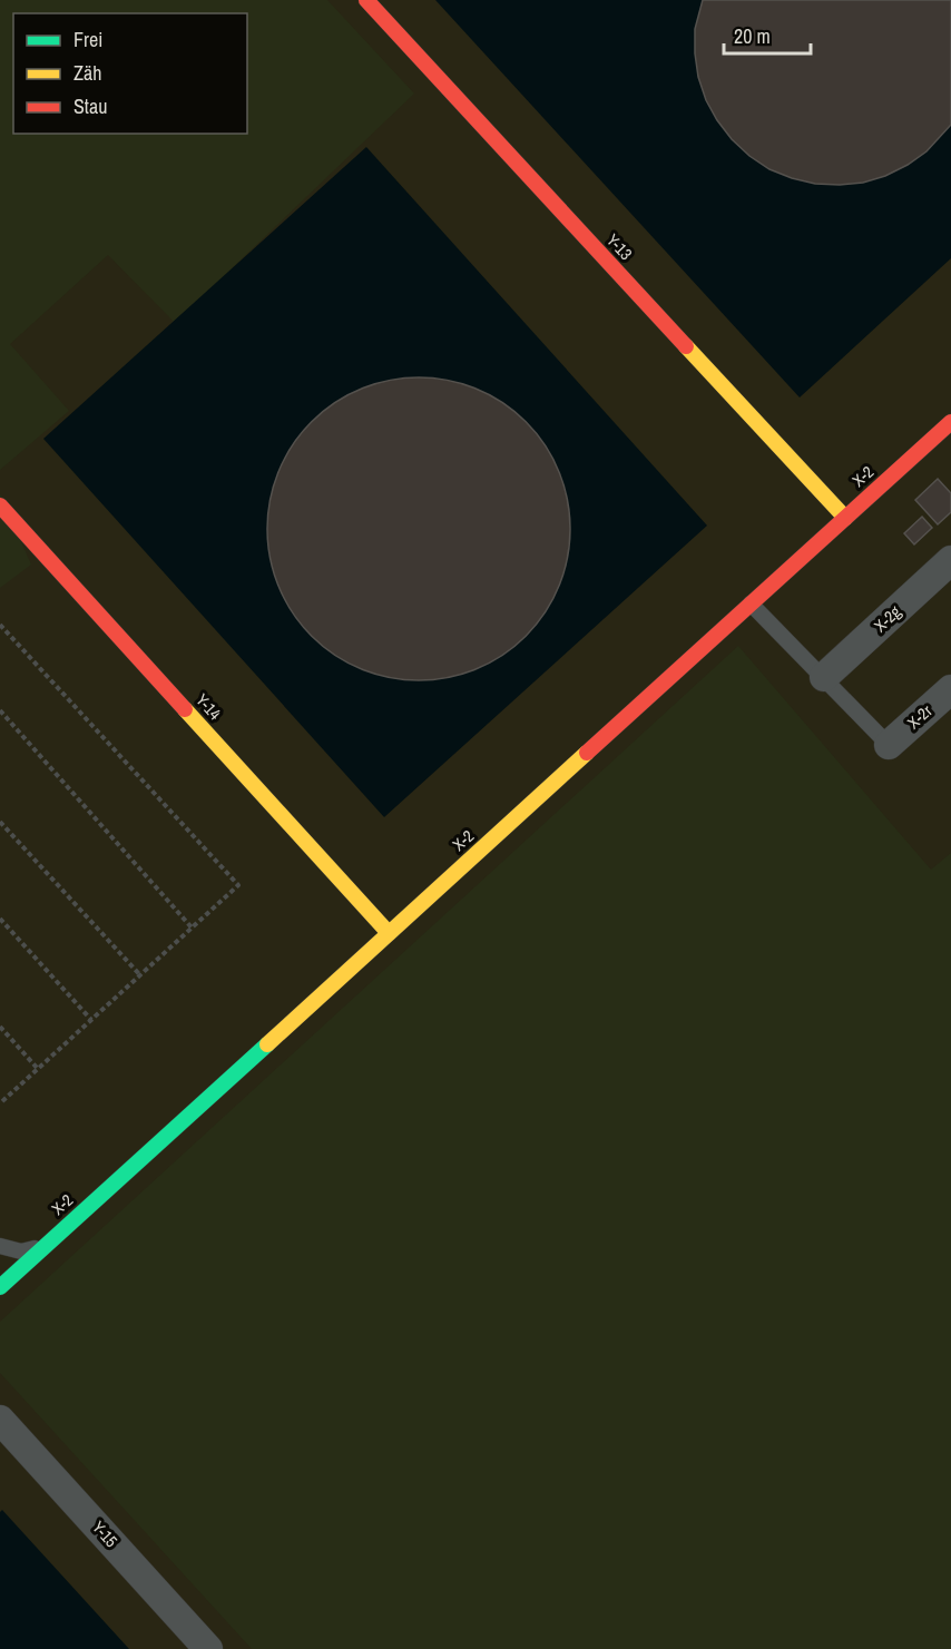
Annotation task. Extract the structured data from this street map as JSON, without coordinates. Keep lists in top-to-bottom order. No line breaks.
{"streets":{"street":["Y-13","X-2","X-2g","Y-14","X-2r","Y-15"]},"crossings":[["Y-13","X-2"],["X-2","Y-14"]],"legend":["Frei","Zäh","Stau"],"scale_bar":"20 m"}
